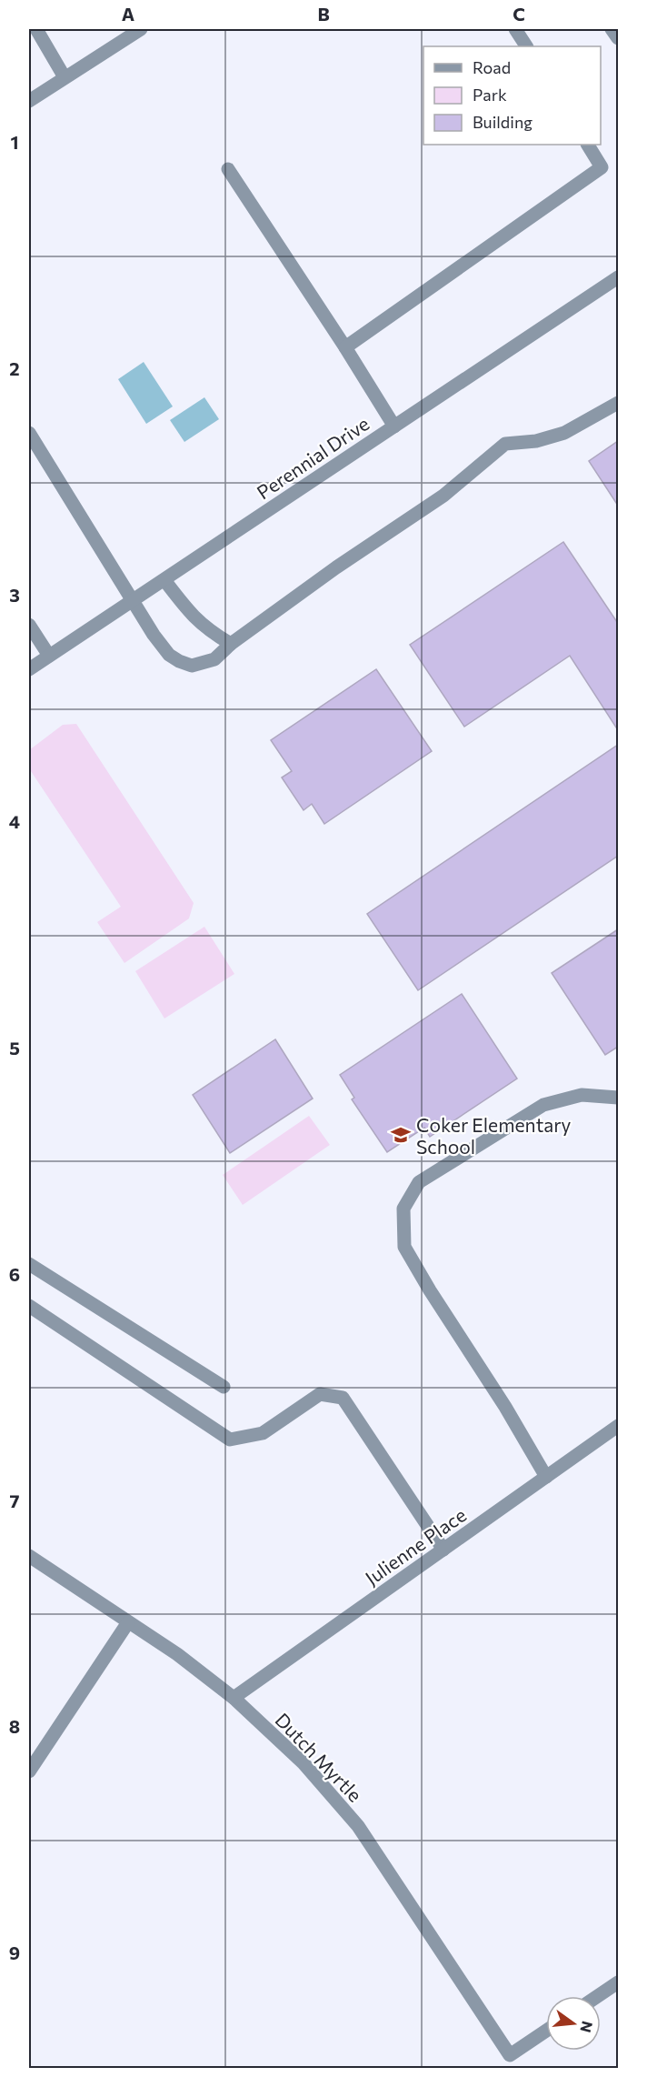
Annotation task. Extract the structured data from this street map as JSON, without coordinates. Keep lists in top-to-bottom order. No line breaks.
{"streets":{"street":["Perennial Drive","Julienne Place","Dutch Myrtle"]},"crossings":[["Julienne Place","Dutch Myrtle"]],"places":{"school or university":["Coker Elementary School"]},"legend":["Road","Park","Building"],"north":"right","grid":{"columns":["A","B","C"],"rows":["1","2","3","4","5","6","7","8","9"]}}
